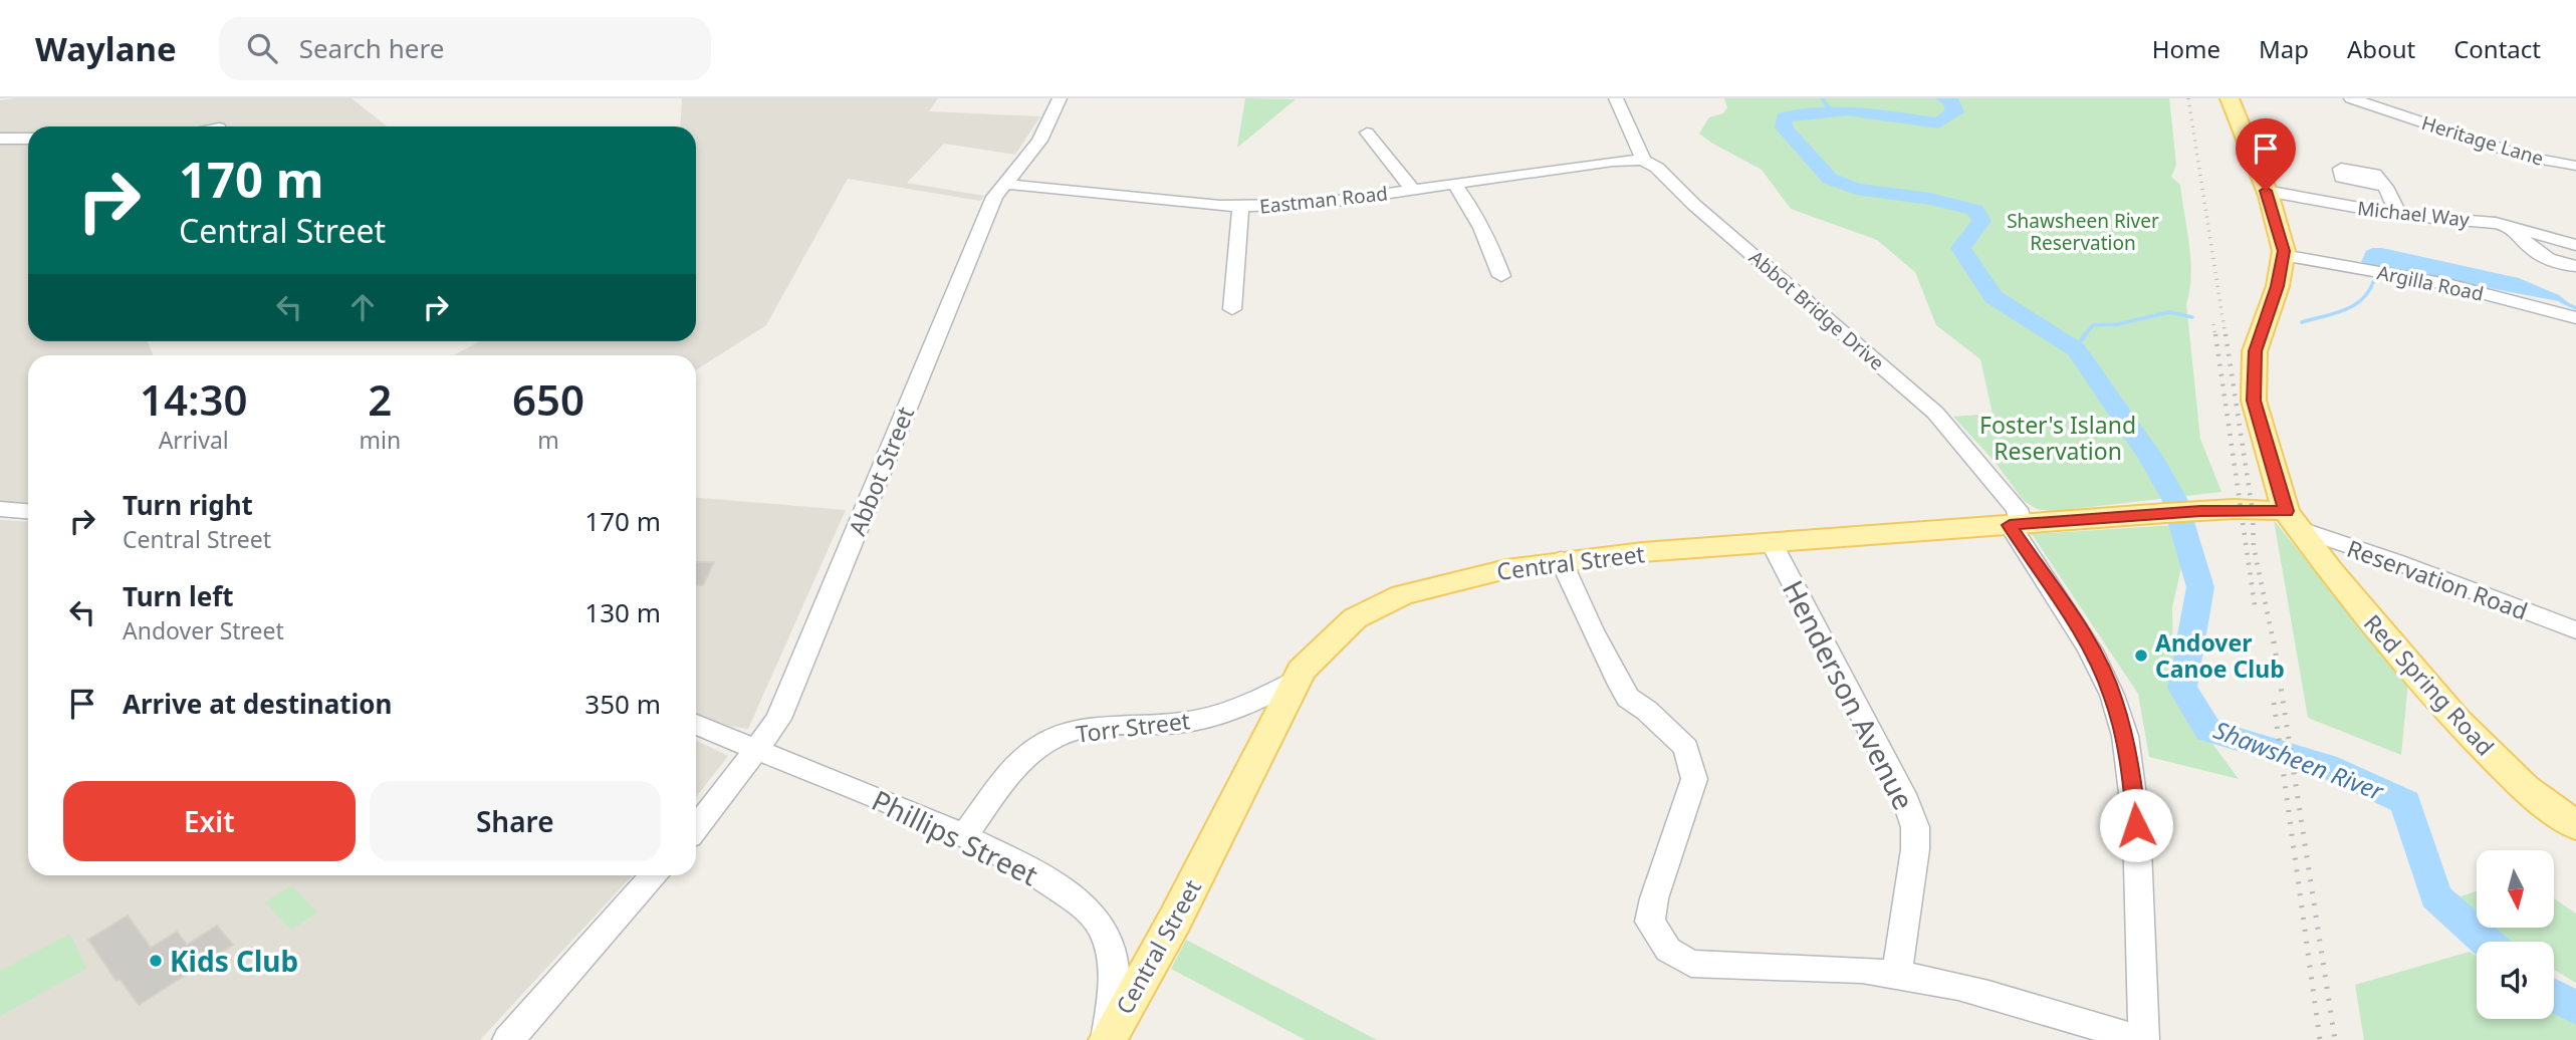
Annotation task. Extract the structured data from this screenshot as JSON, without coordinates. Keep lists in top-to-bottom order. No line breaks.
{"streets":{"main road":["Central Street","Red Spring Road"],"street":["Heritage Lane","Eastman Road","Michael Way","Argilla Road","Abbot Bridge Drive","Abbot Street","Reservation Road","Henderson Avenue","Torr Street","Phillips Street"]},"crossings":[["Eastman Road","Abbot Bridge Drive"],["Eastman Road","Abbot Street"],["Abbot Bridge Drive","Central Street"],["Abbot Street","Phillips Street"],["Central Street","Reservation Road"],["Central Street","Red Spring Road"],["Central Street","Henderson Avenue"],["Central Street","Torr Street"],["Central Street","Phillips Street"],["Reservation Road","Red Spring Road"],["Torr Street","Phillips Street"]],"water":["Shawsheen River"],"parks":["Shawsheen River Reservation","Foster's Island Reservation"],"places":["Andover Canoe Club","Kids Club"],"north":"bottom","page":{"header":"Waylane","search":"Search here","nav":["Home","Map","About","Contact"],"turn":["170 m","Central Street"],"eta":["14:30","Arrival","2","min","650","m"],"list":[{"name":"Turn right","note":"Central Street","value":"170 m"},{"name":"Turn left","note":"Andover Street","value":"130 m"},{"name":"Arrive at destination","value":"350 m"}],"buttons":["Exit","Share"]}}
